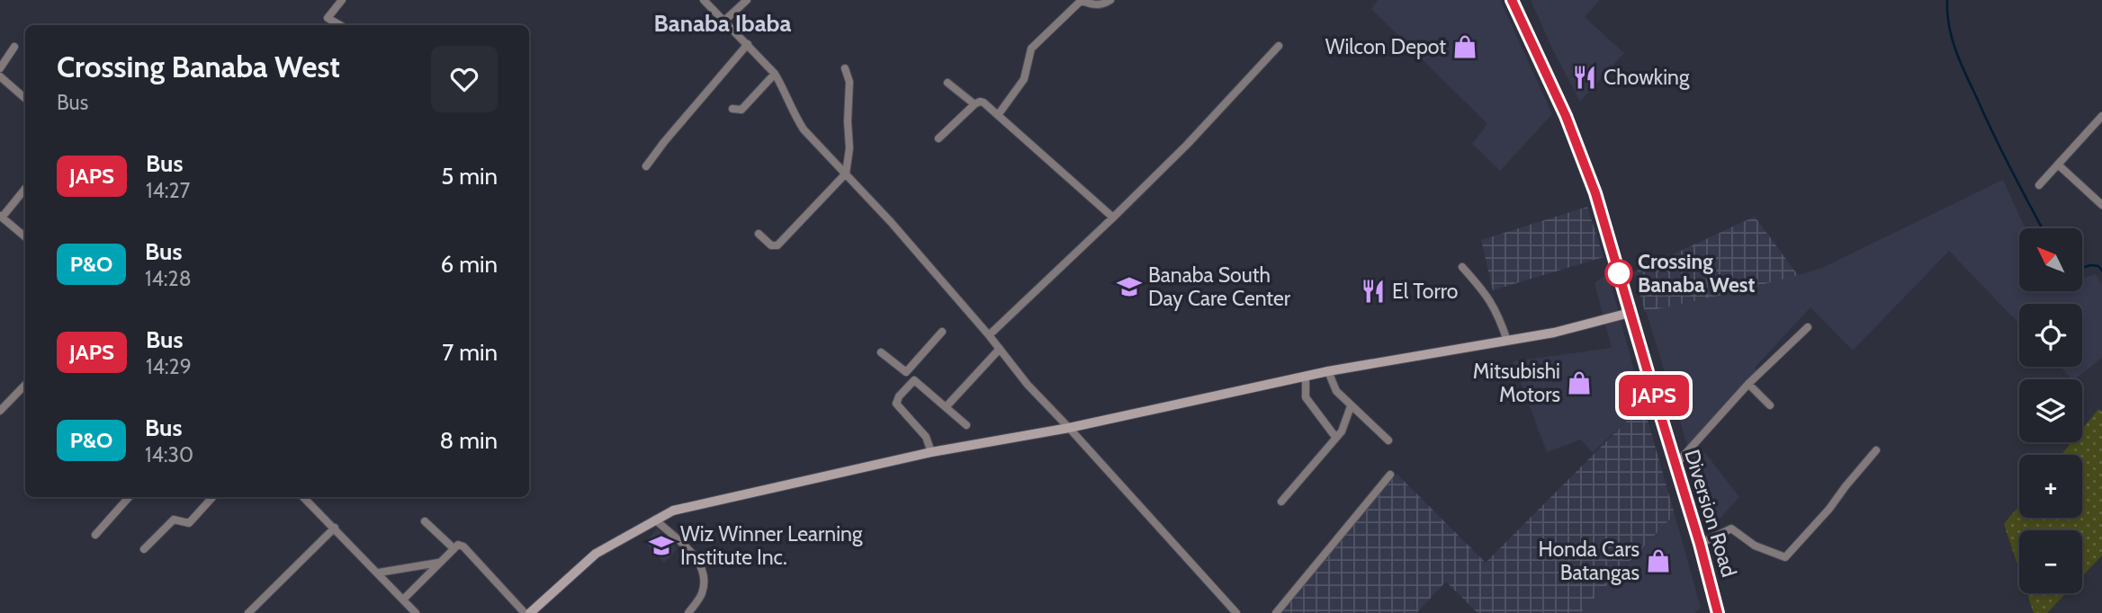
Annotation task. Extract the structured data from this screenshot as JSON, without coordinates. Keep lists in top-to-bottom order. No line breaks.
{"streets":{"highway":["Diversion Road"]},"districts":["Banaba Ibaba"],"places":{"shop":["Wilcon Depot","Mitsubishi Motors","Honda Cars Batangas"],"restaurant":["Chowking","El Torro"],"other":["Crossing Banaba West"],"school or university":["Banaba South Day Care Center","Wiz Winner Learning Institute Inc."]},"lines":["bus line JAPS"],"north":"top left","page":{"on_map":"JAPS","heading":["Crossing Banaba West","Bus"],"list":[{"mark":"JAPS","name":"Bus","note":"14:27","value":"5 min"},{"mark":"P&O","name":"Bus","note":"14:28","value":"6 min"},{"mark":"JAPS","name":"Bus","note":"14:29","value":"7 min"},{"mark":"P&O","name":"Bus","note":"14:30","value":"8 min"}],"map_buttons":["+","−"]}}
